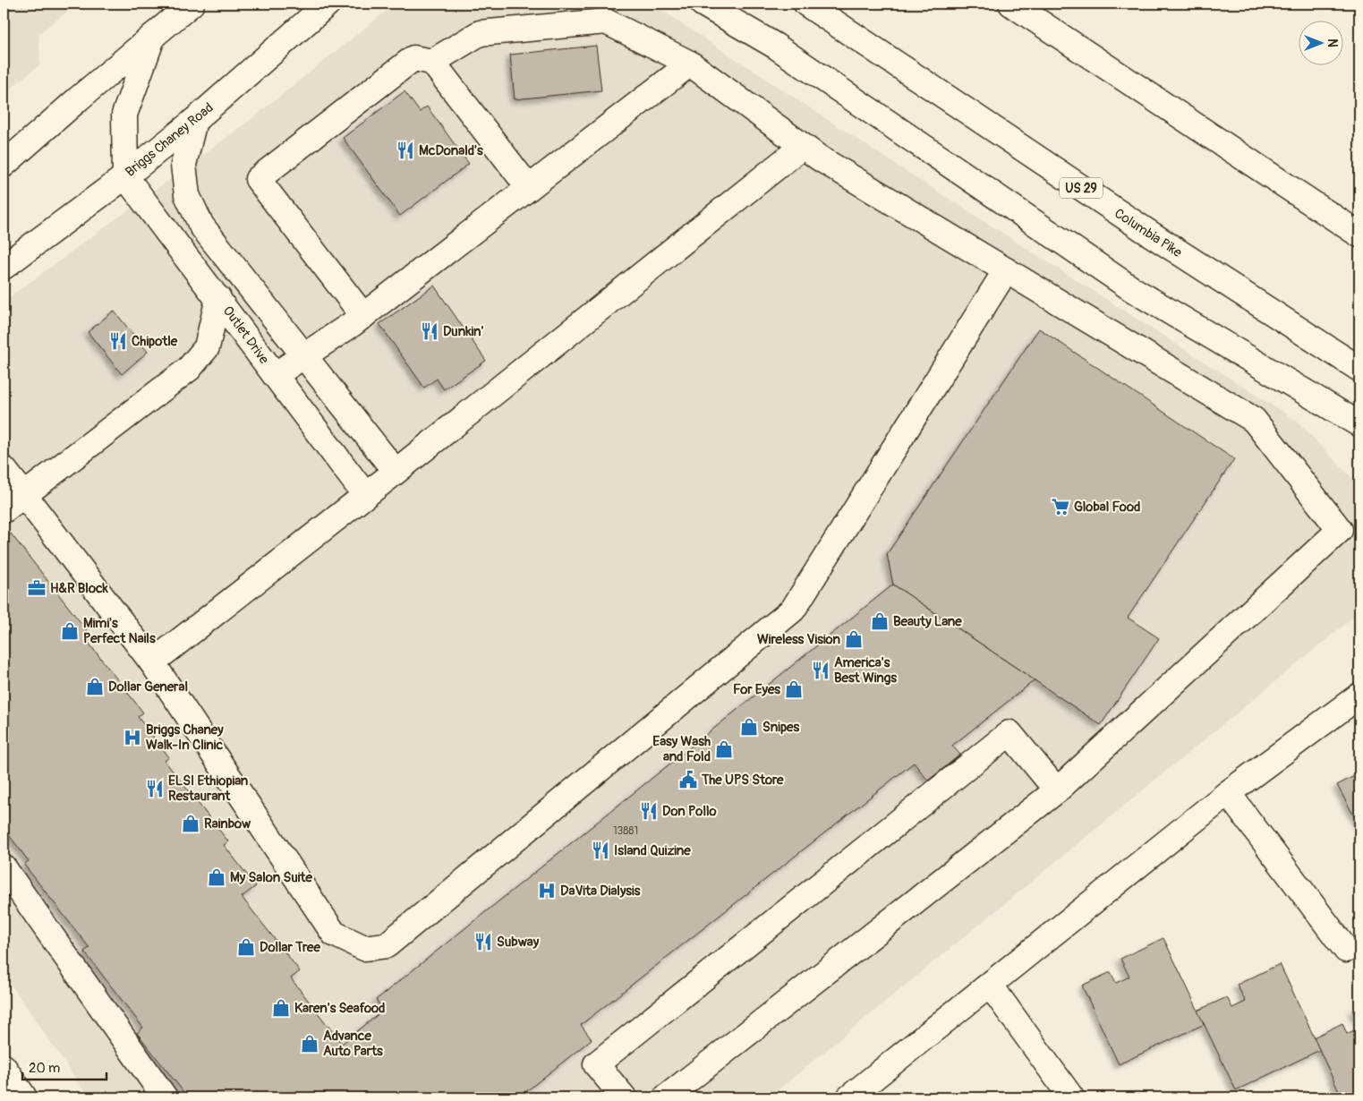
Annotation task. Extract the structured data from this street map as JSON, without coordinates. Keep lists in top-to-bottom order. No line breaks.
{"streets":{"main road":["Briggs Chaney Road","US 29","Columbia Pike","Outlet Drive"]},"crossings":[["Briggs Chaney Road","Outlet Drive"]],"places":{"restaurant":["McDonald's","Dunkin'","Chipotle","America's Best Wings","ELSI Ethiopian Restaurant","Don Pollo","Island Quizine","Subway"],"supermarket":["Global Food"],"office":["H&R Block"],"shop":["Beauty Lane","Mimi's Perfect Nails","Wireless Vision","Dollar General","For Eyes","Snipes","Easy Wash and Fold","Rainbow","My Salon Suite","Dollar Tree","Karen's Seafood","Advance Auto Parts"],"hospital":["Briggs Chaney Walk-In Clinic","DaVita Dialysis"],"public building":["The UPS Store"]},"house_numbers":["13881"],"scale_bar":"20 m","north":"right"}
